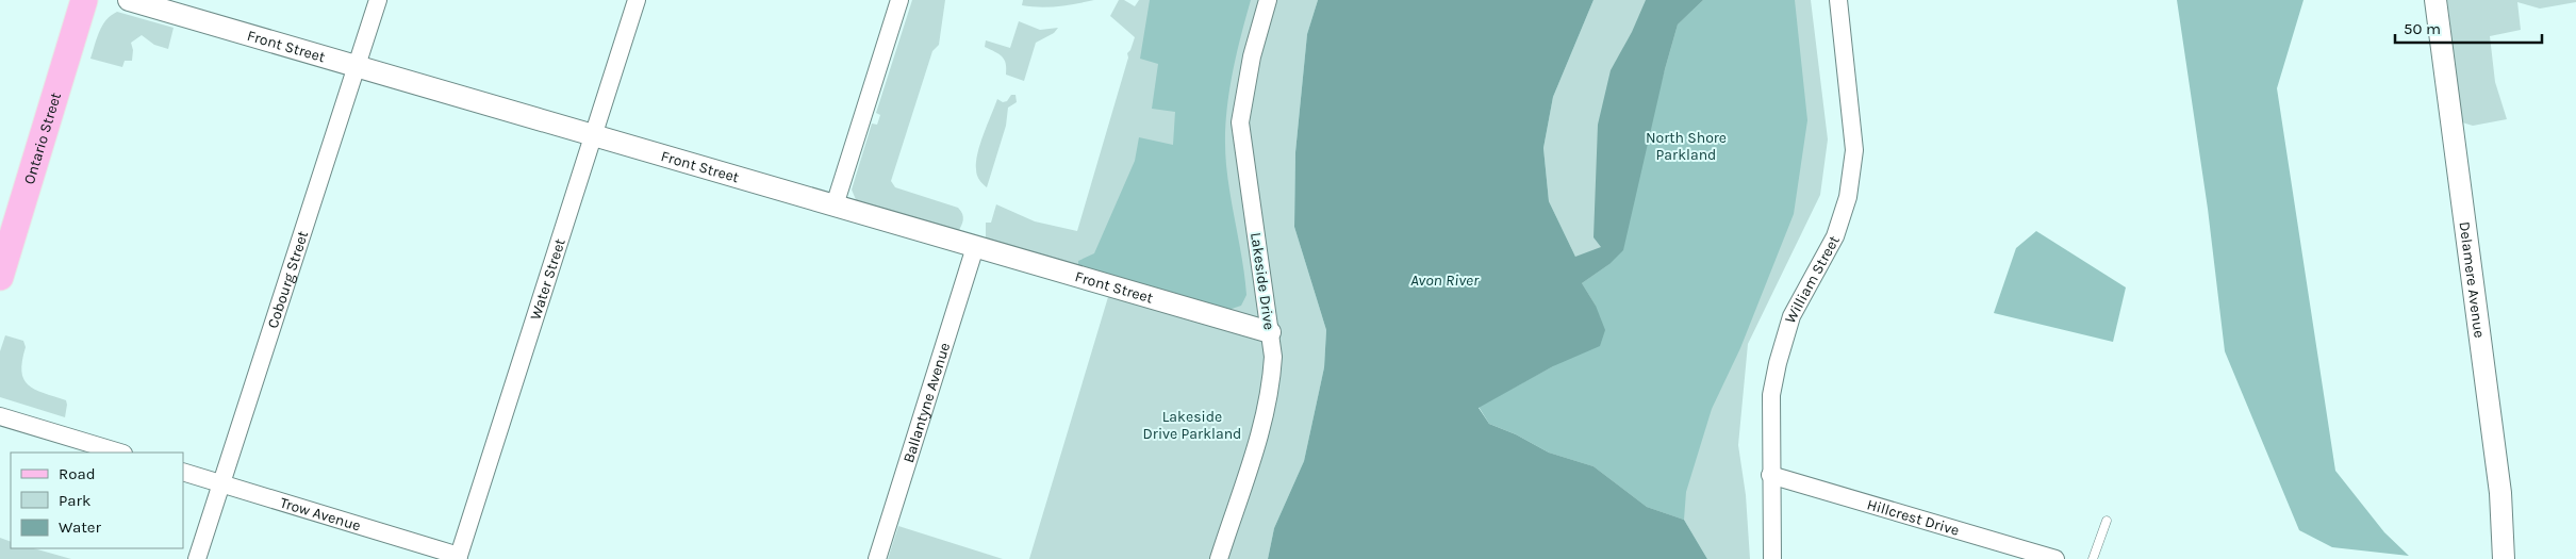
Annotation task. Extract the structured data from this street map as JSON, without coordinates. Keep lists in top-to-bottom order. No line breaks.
{"streets":{"main road":["Ontario Street"],"street":["Front Street","Cobourg Street","Water Street","William Street","Delamere Avenue","Lakeside Drive","Ballantyne Avenue","Trow Avenue","Hillcrest Drive"]},"crossings":[["Front Street","Cobourg Street"],["Front Street","Water Street"],["Front Street","Lakeside Drive"],["Front Street","Ballantyne Avenue"],["Cobourg Street","Trow Avenue"],["Water Street","Trow Avenue"],["William Street","Hillcrest Drive"]],"water":["Avon River"],"parks":["North Shore Parkland","Lakeside Drive Parkland"],"legend":["Road","Park","Water"],"scale_bar":"50 m"}
